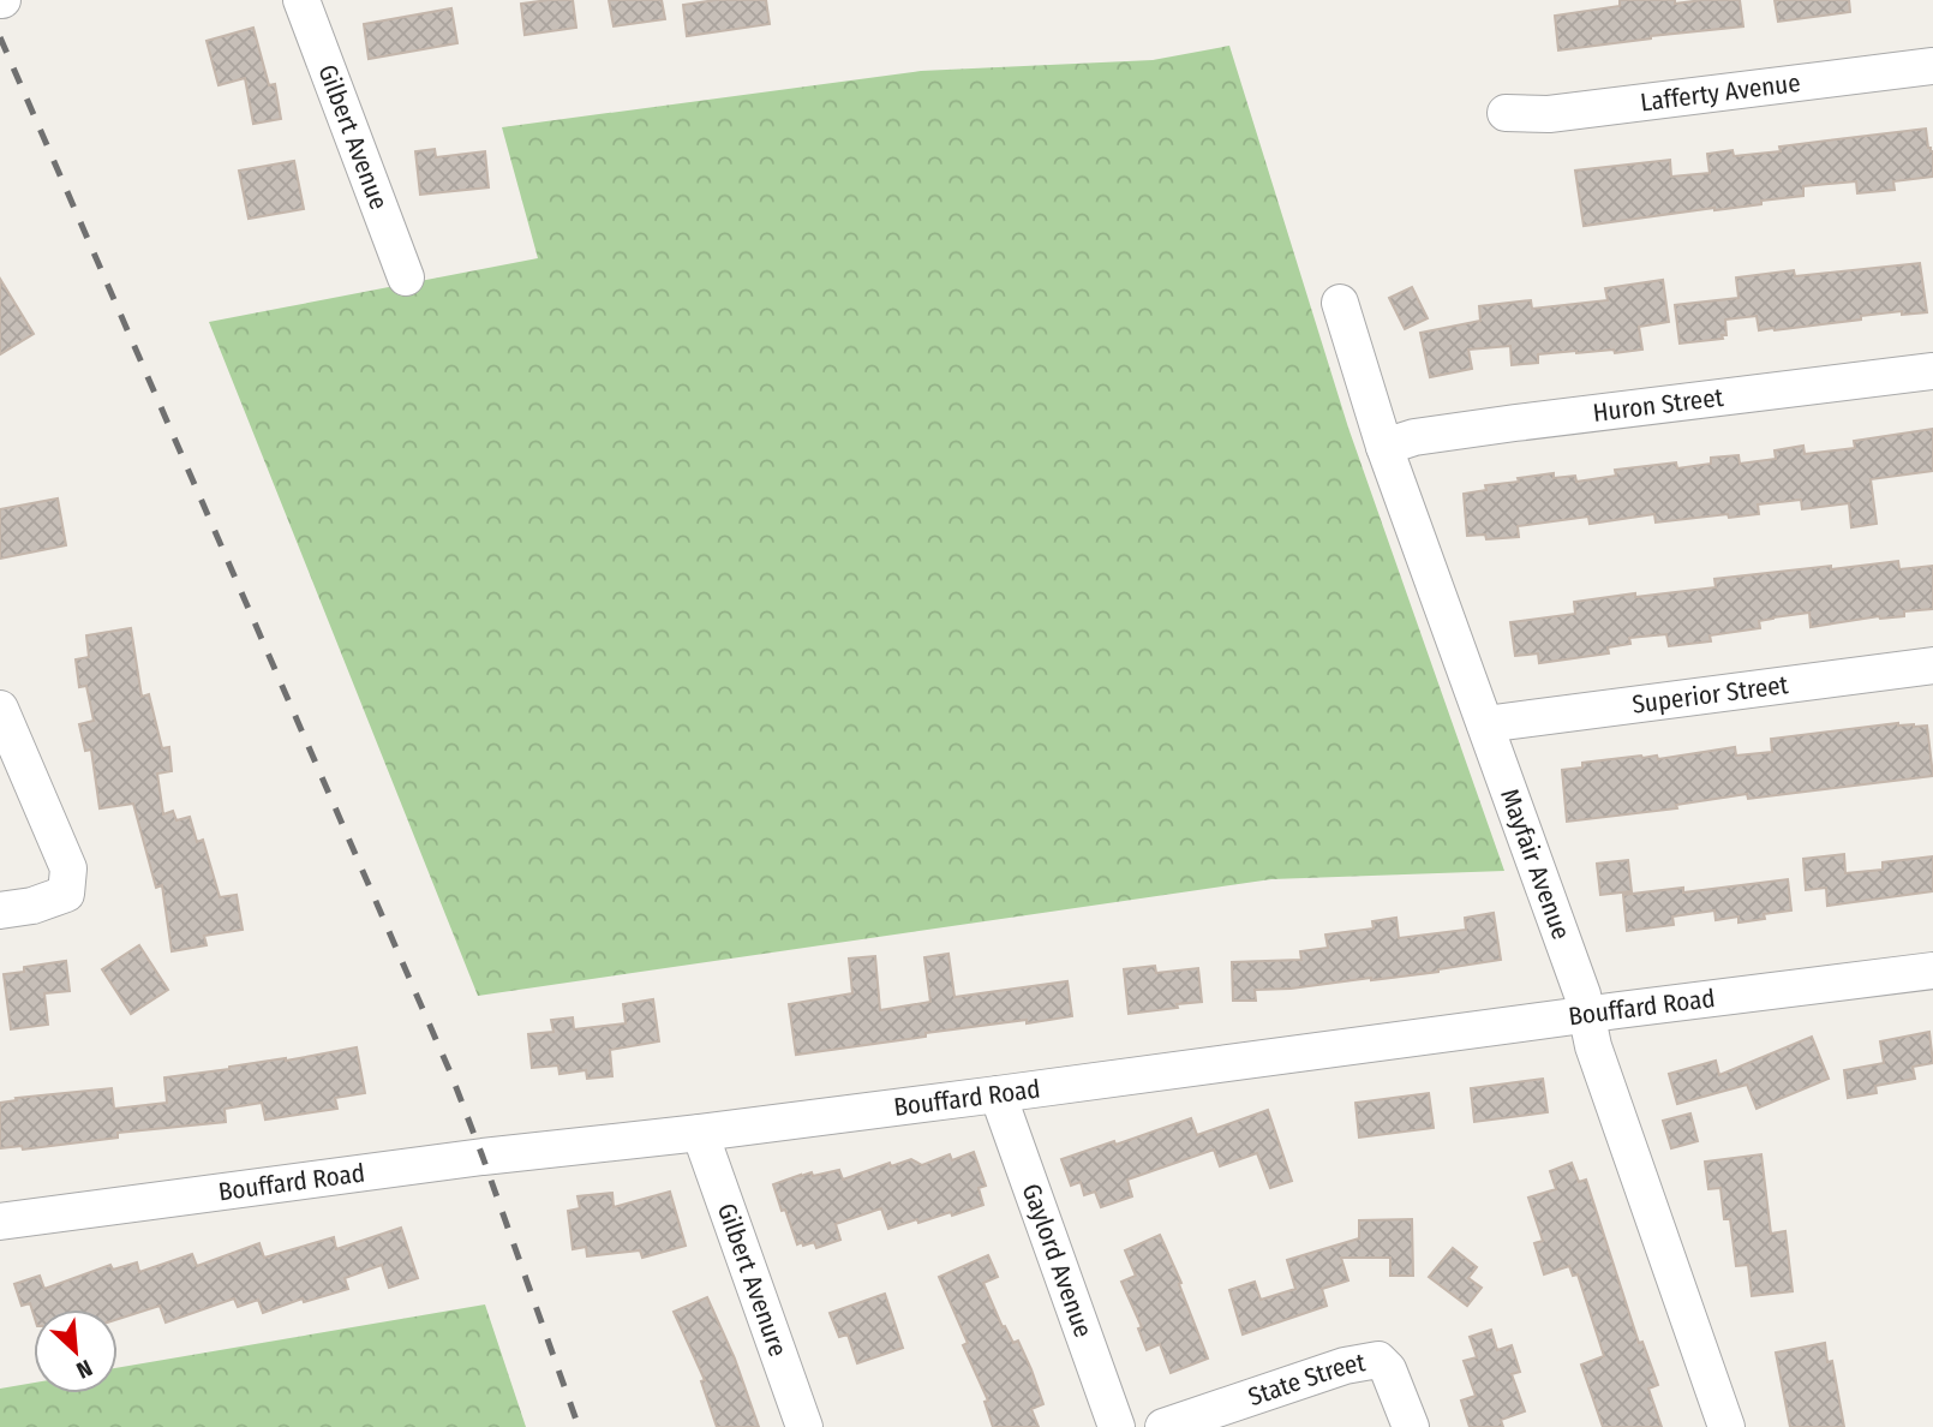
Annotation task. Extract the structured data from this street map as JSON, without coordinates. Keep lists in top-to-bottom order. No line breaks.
{"streets":{"street":["Lafferty Avenue","Gilbert Avenue","Huron Street","Superior Street","Mayfair Avenue","Bouffard Road","Gaylord Avenue","Gilbert Avenure","State Street"]},"crossings":[["Huron Street","Mayfair Avenue"],["Superior Street","Mayfair Avenue"],["Mayfair Avenue","Bouffard Road"],["Bouffard Road","Gaylord Avenue"],["Bouffard Road","Gilbert Avenure"]],"north":"bottom right"}
